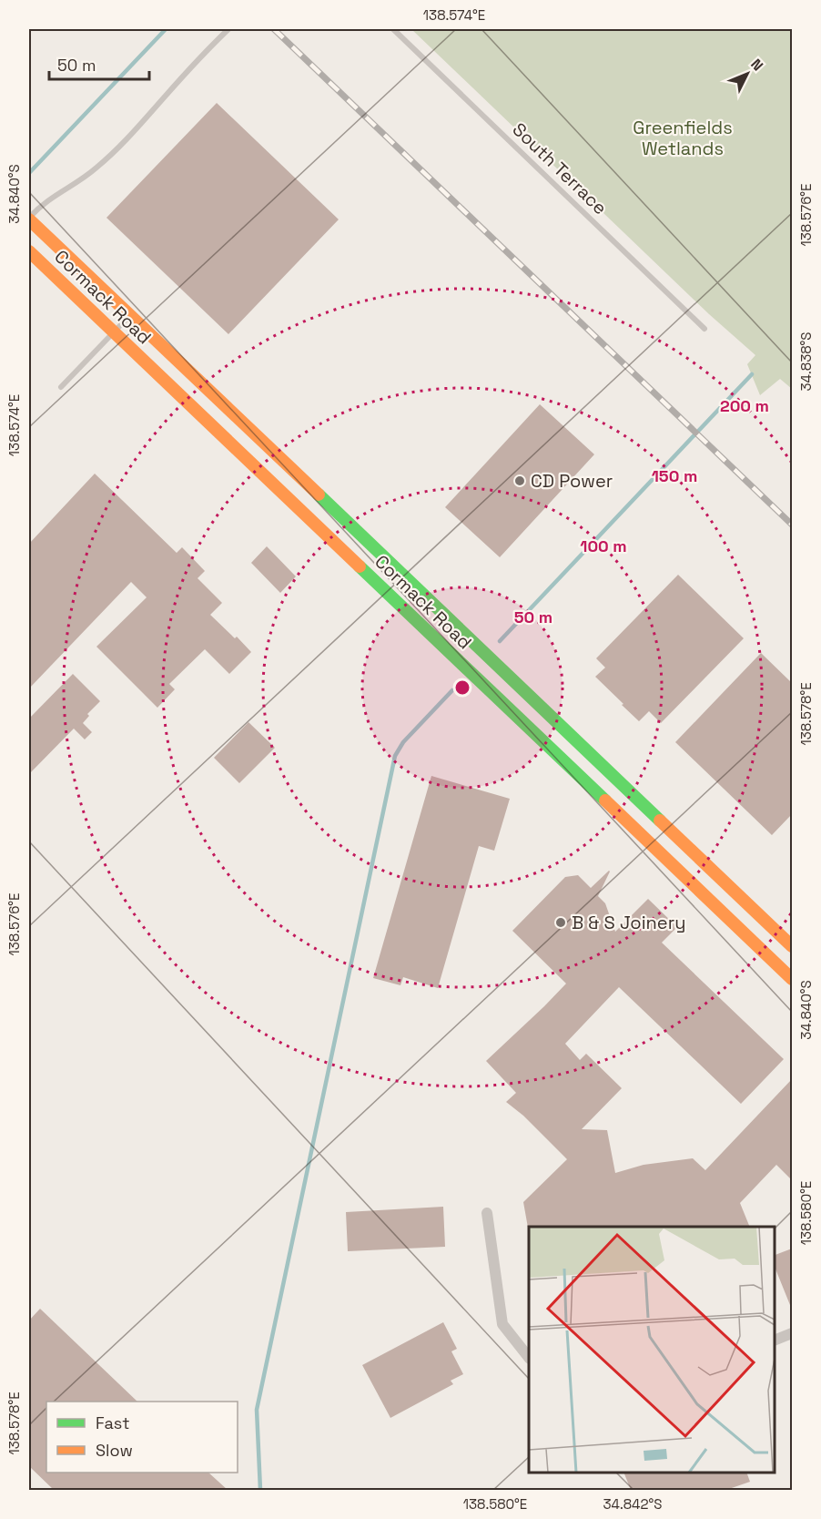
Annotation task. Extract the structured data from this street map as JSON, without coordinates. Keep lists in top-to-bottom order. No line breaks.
{"streets":{"street":["Cormack Road"],"lane":["South Terrace"]},"parks":["Greenfields Wetlands"],"places":["CD Power","B & S Joinery"],"legend":["Fast","Slow"],"scale_bar":"50 m","north":"top right","coordinates":["138.574°E","34.840°S","138.576°E","34.838°S","138.578°E","138.580°E","34.842°S"],"rings":["200 m","150 m","100 m","50 m"]}
